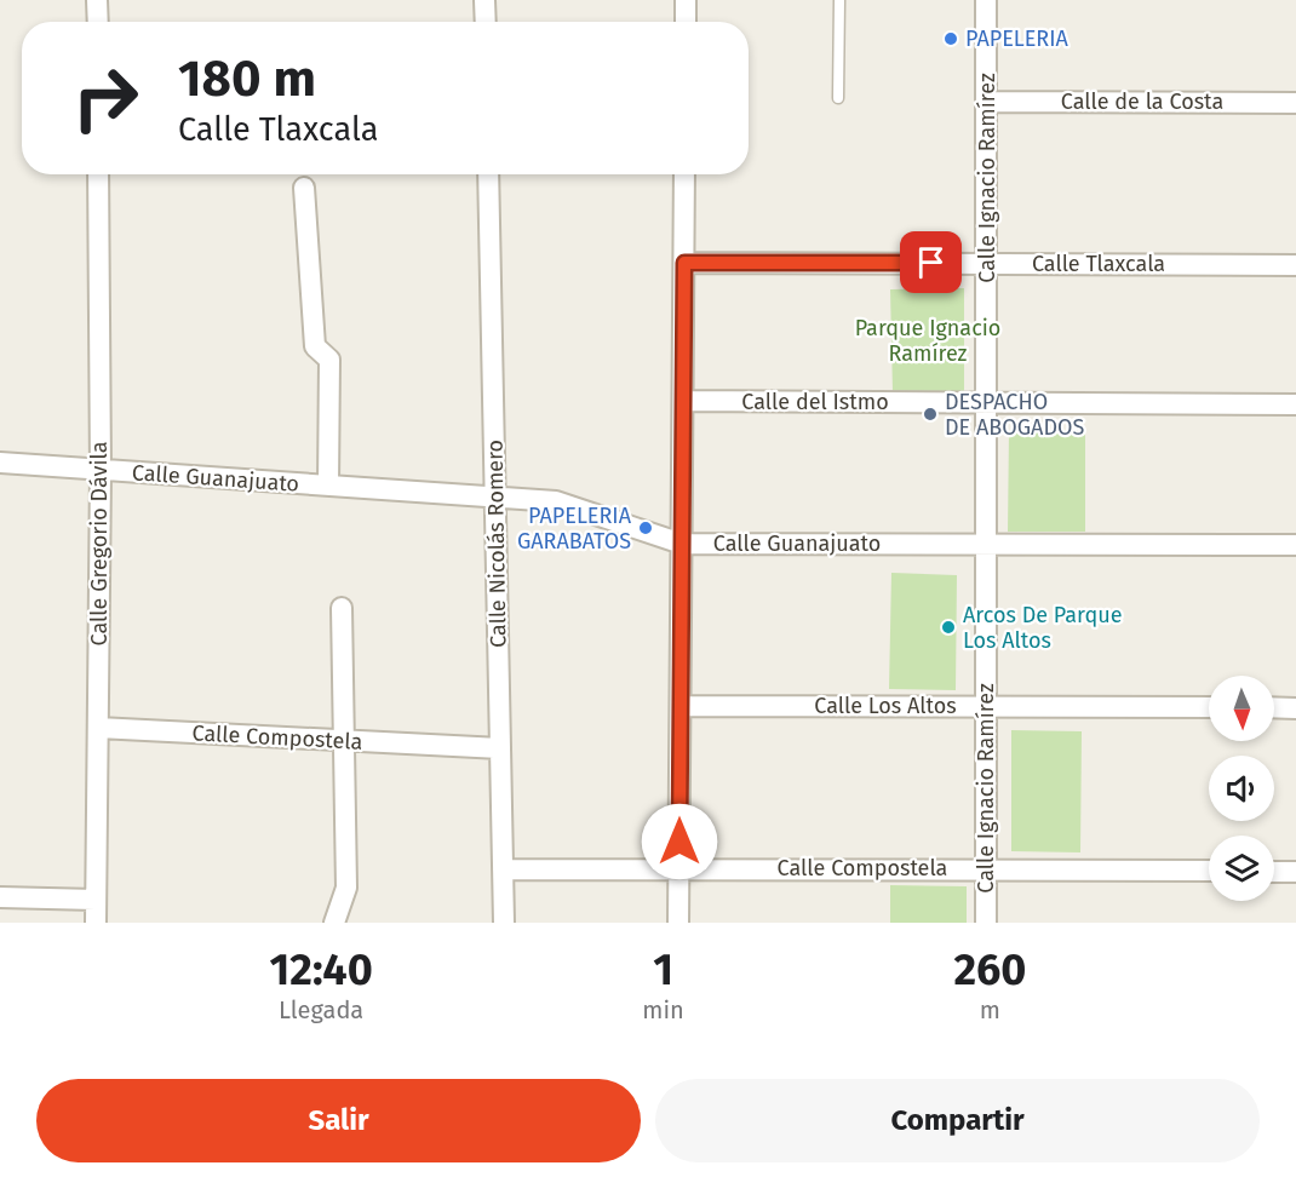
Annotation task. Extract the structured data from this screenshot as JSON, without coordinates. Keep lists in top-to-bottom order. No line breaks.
{"streets":{"street":["Calle de la Costa","Calle Ignacio Ramírez","Calle Tlaxcala","Calle del Istmo","Calle Guanajuato","Calle Gregorio Dávila","Calle Nicolás Romero","Calle Los Altos","Calle Compostela"]},"crossings":[["Calle de la Costa","Calle Ignacio Ramírez"],["Calle Ignacio Ramírez","Calle Tlaxcala"],["Calle Ignacio Ramírez","Calle del Istmo"],["Calle Ignacio Ramírez","Calle Guanajuato"],["Calle Ignacio Ramírez","Calle Los Altos"],["Calle Ignacio Ramírez","Calle Compostela"],["Calle Guanajuato","Calle Gregorio Dávila"],["Calle Guanajuato","Calle Nicolás Romero"],["Calle Gregorio Dávila","Calle Compostela"],["Calle Nicolás Romero","Calle Compostela"]],"parks":["Parque Ignacio Ramírez"],"places":["PAPELERIA","DESPACHO DE ABOGADOS","PAPELERIA GARABATOS","Arcos De Parque Los Altos"],"north":"bottom","page":{"turn":["180 m","Calle Tlaxcala"],"eta":["12:40","Llegada","1","min","260","m"],"buttons":["Salir","Compartir"]}}
